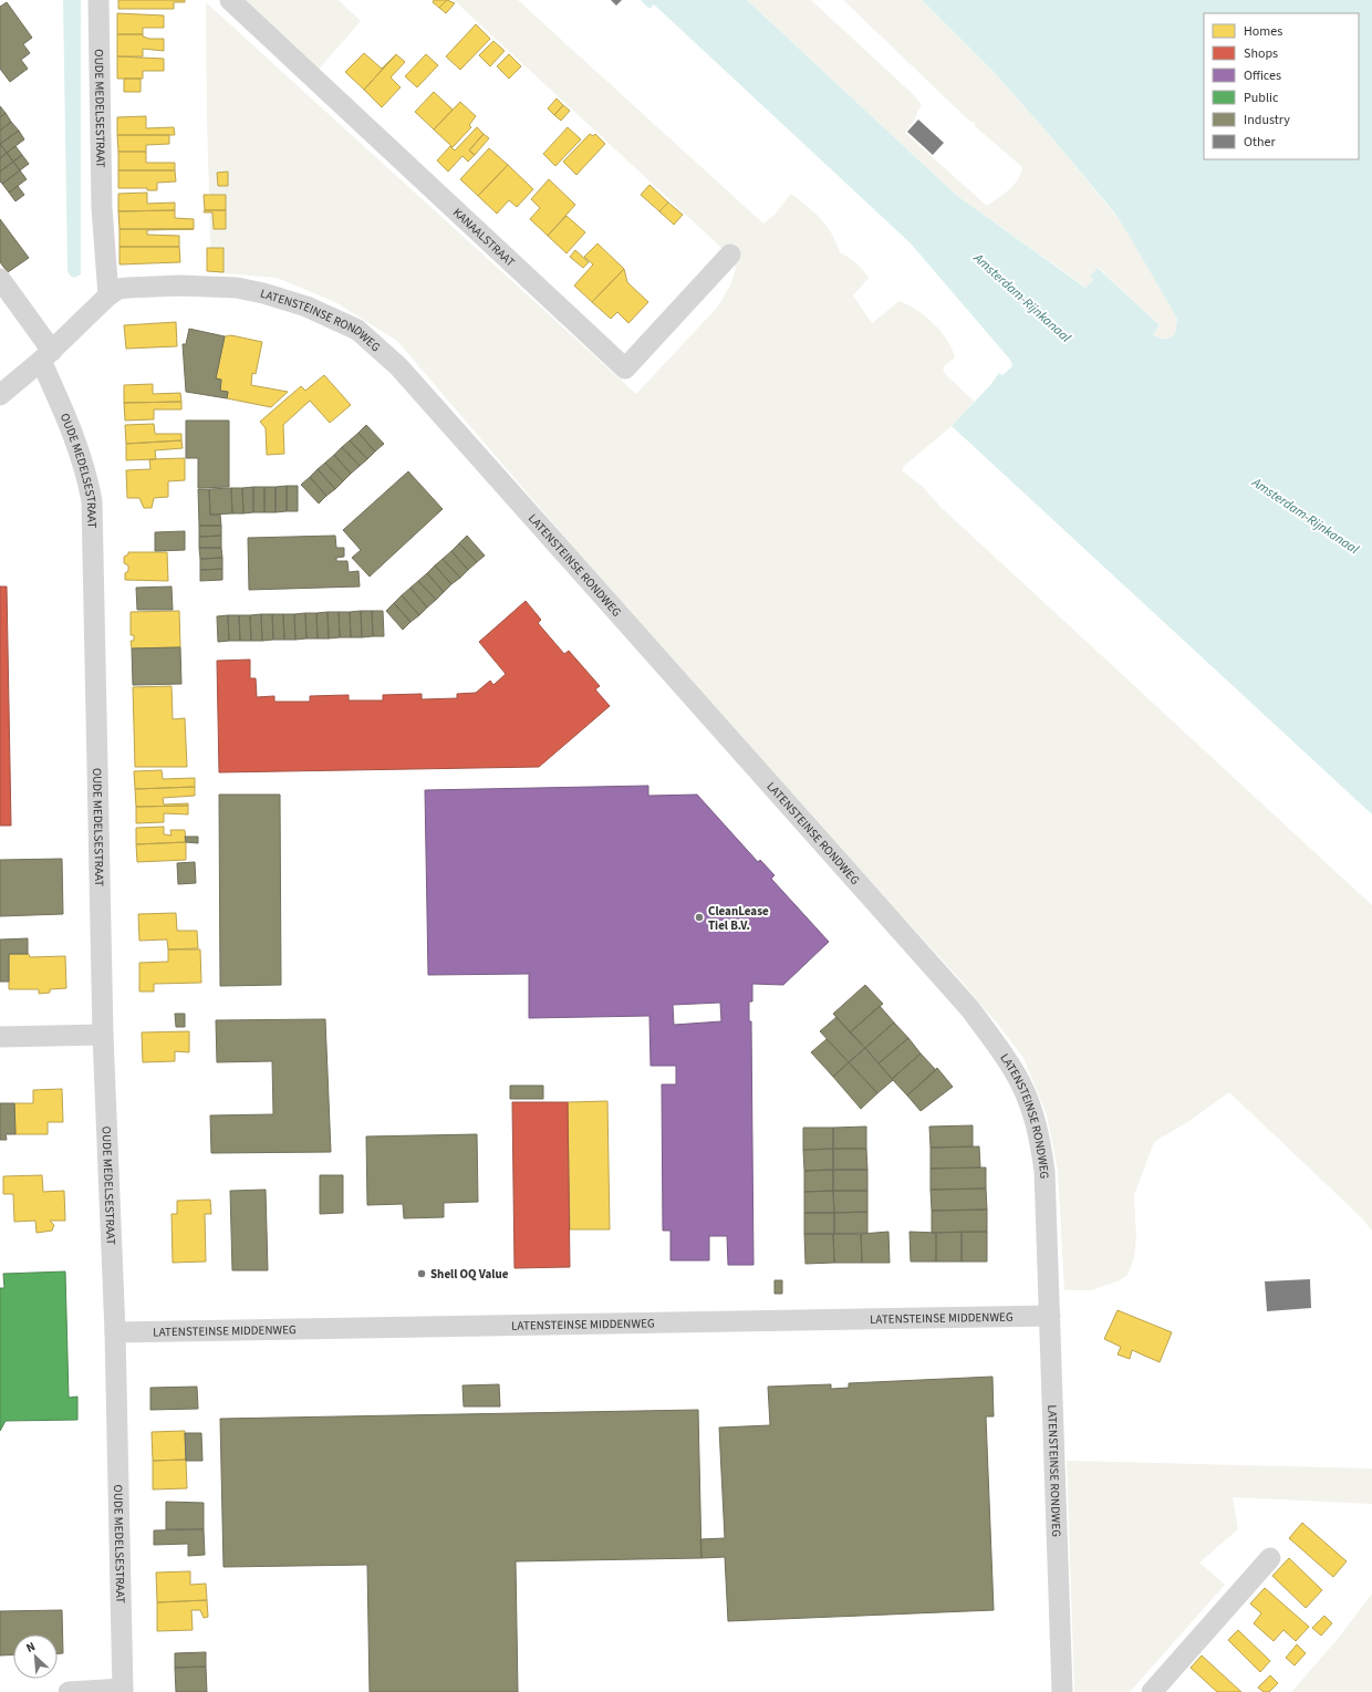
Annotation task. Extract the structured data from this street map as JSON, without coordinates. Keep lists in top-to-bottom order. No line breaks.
{"streets":{"street":["OUDE MEDELSESTRAAT","KANAALSTRAAT","LATENSTEINSE RONDWEG","LATENSTEINSE MIDDENWEG"]},"crossings":[["OUDE MEDELSESTRAAT","LATENSTEINSE RONDWEG"],["OUDE MEDELSESTRAAT","LATENSTEINSE MIDDENWEG"],["LATENSTEINSE RONDWEG","LATENSTEINSE MIDDENWEG"]],"water":["Amsterdam-Rijnkanaal"],"places":["CleanLease Tiel B.V.","Shell OQ Value"],"legend":["Homes","Shops","Offices","Public","Industry","Other"],"north":"top left"}
